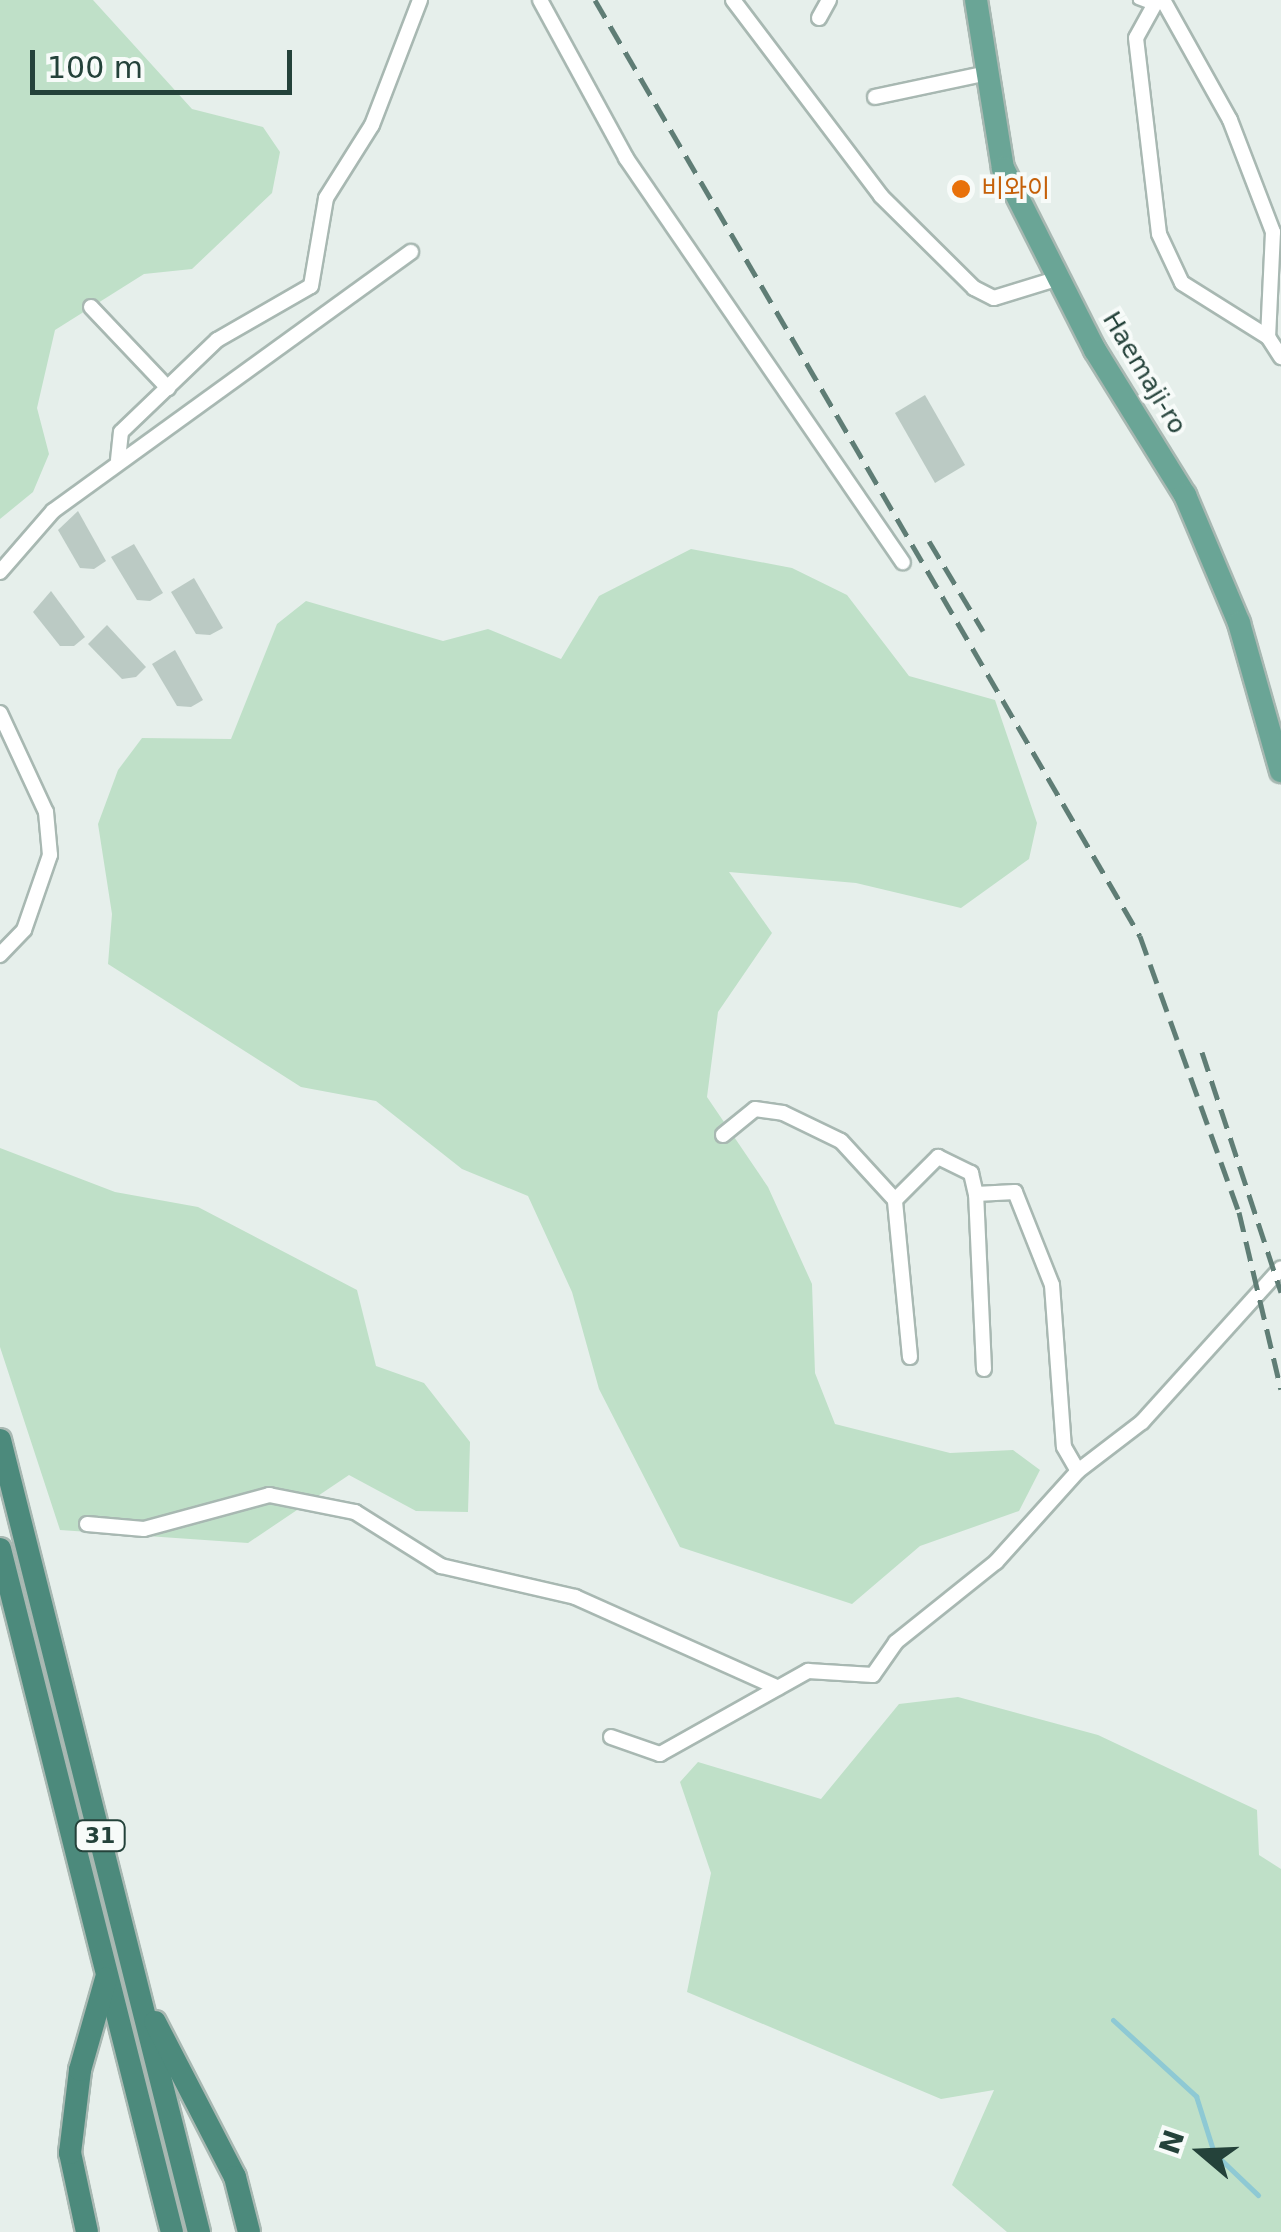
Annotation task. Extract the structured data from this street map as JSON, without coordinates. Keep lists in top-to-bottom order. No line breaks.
{"streets":{"highway":["31"],"main road":["Haemaji-ro"]},"places":["비와이"],"scale_bar":"100 m","north":"left"}
